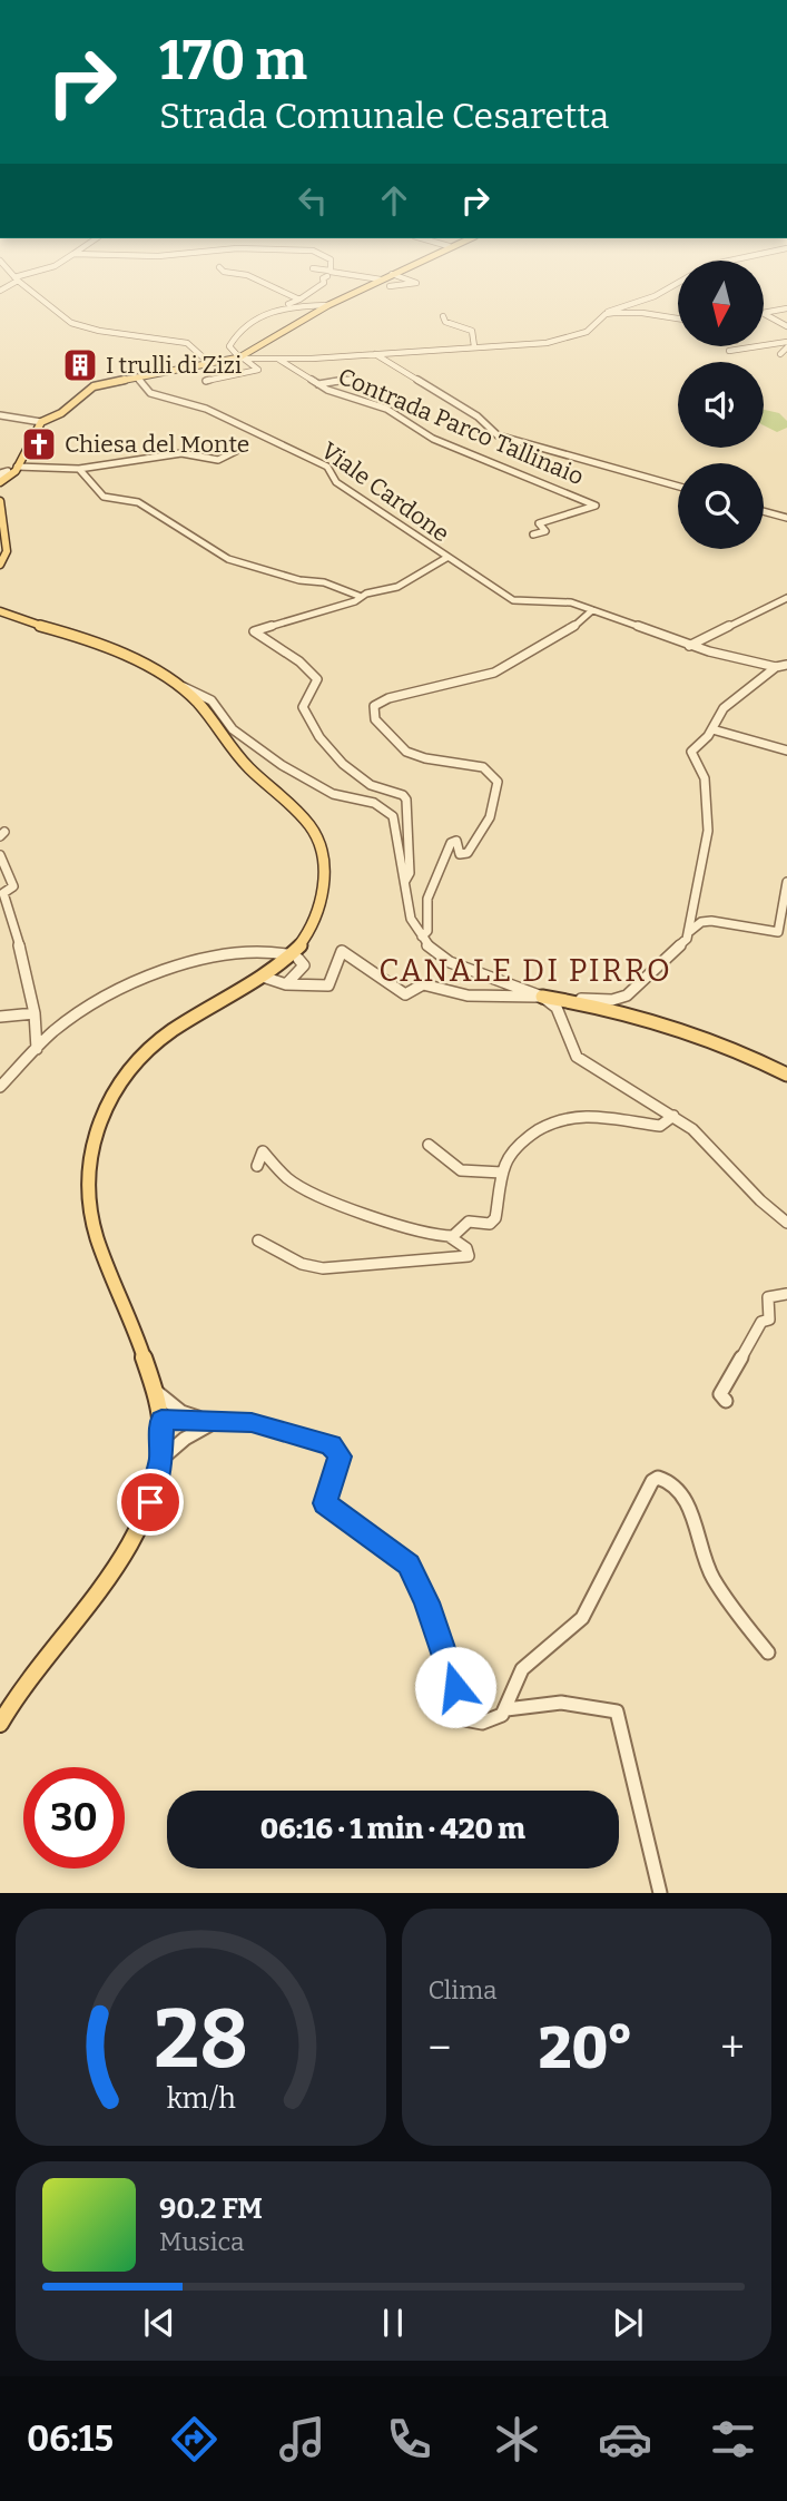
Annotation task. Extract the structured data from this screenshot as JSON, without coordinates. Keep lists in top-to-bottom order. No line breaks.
{"streets":{"street":["Contrada Parco Tallinaio","Viale Cardone"]},"districts":["CANALE DI PIRRO"],"places":{"building":["I trulli di Zizi"],"church":["Chiesa del Monte"]},"north":"bottom","page":{"turn":["170 m","Strada Comunale Cesaretta"],"limit":"30","trip":"06:16 · 1 min · 420 m","tile":"Clima","heat":["−","20°","+"],"song":["90.2 FM","Musica"],"tabs":"06:15","gauge":["28","km/h"]}}
